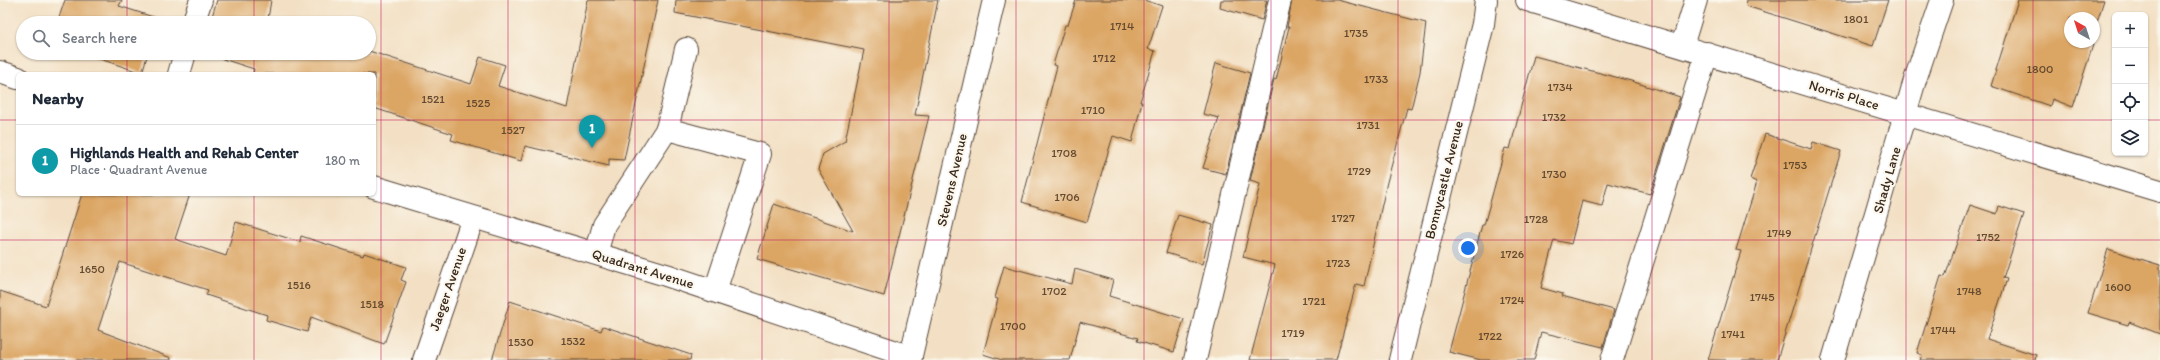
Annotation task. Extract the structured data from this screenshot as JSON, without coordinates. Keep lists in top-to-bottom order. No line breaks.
{"streets":{"street":["Norris Place","Stevens Avenue","Bonnycastle Avenue","Shady Lane","Quadrant Avenue","Jaeger Avenue"]},"crossings":[["Norris Place","Shady Lane"],["Stevens Avenue","Quadrant Avenue"],["Quadrant Avenue","Jaeger Avenue"]],"house_numbers":["1801","1714","1735","1712","1800","1733","1734","1521","1525","1710","1732","1731","1527","1708","1753","1729","1730","1706","1727","1728","1749","1752","1726","1723","1650","1516","1600","1702","1748","1745","1724","1721","1518","1700","1744","1719","1741","1722","1532","1530"],"north":"top left","page":{"map_buttons":["+","−"],"search":"Search here","heading":"Nearby","pins":"1","list":[{"mark":"1","name":"Highlands Health and Rehab Center","note":"Place · Quadrant Avenue","value":"180 m"}]}}
